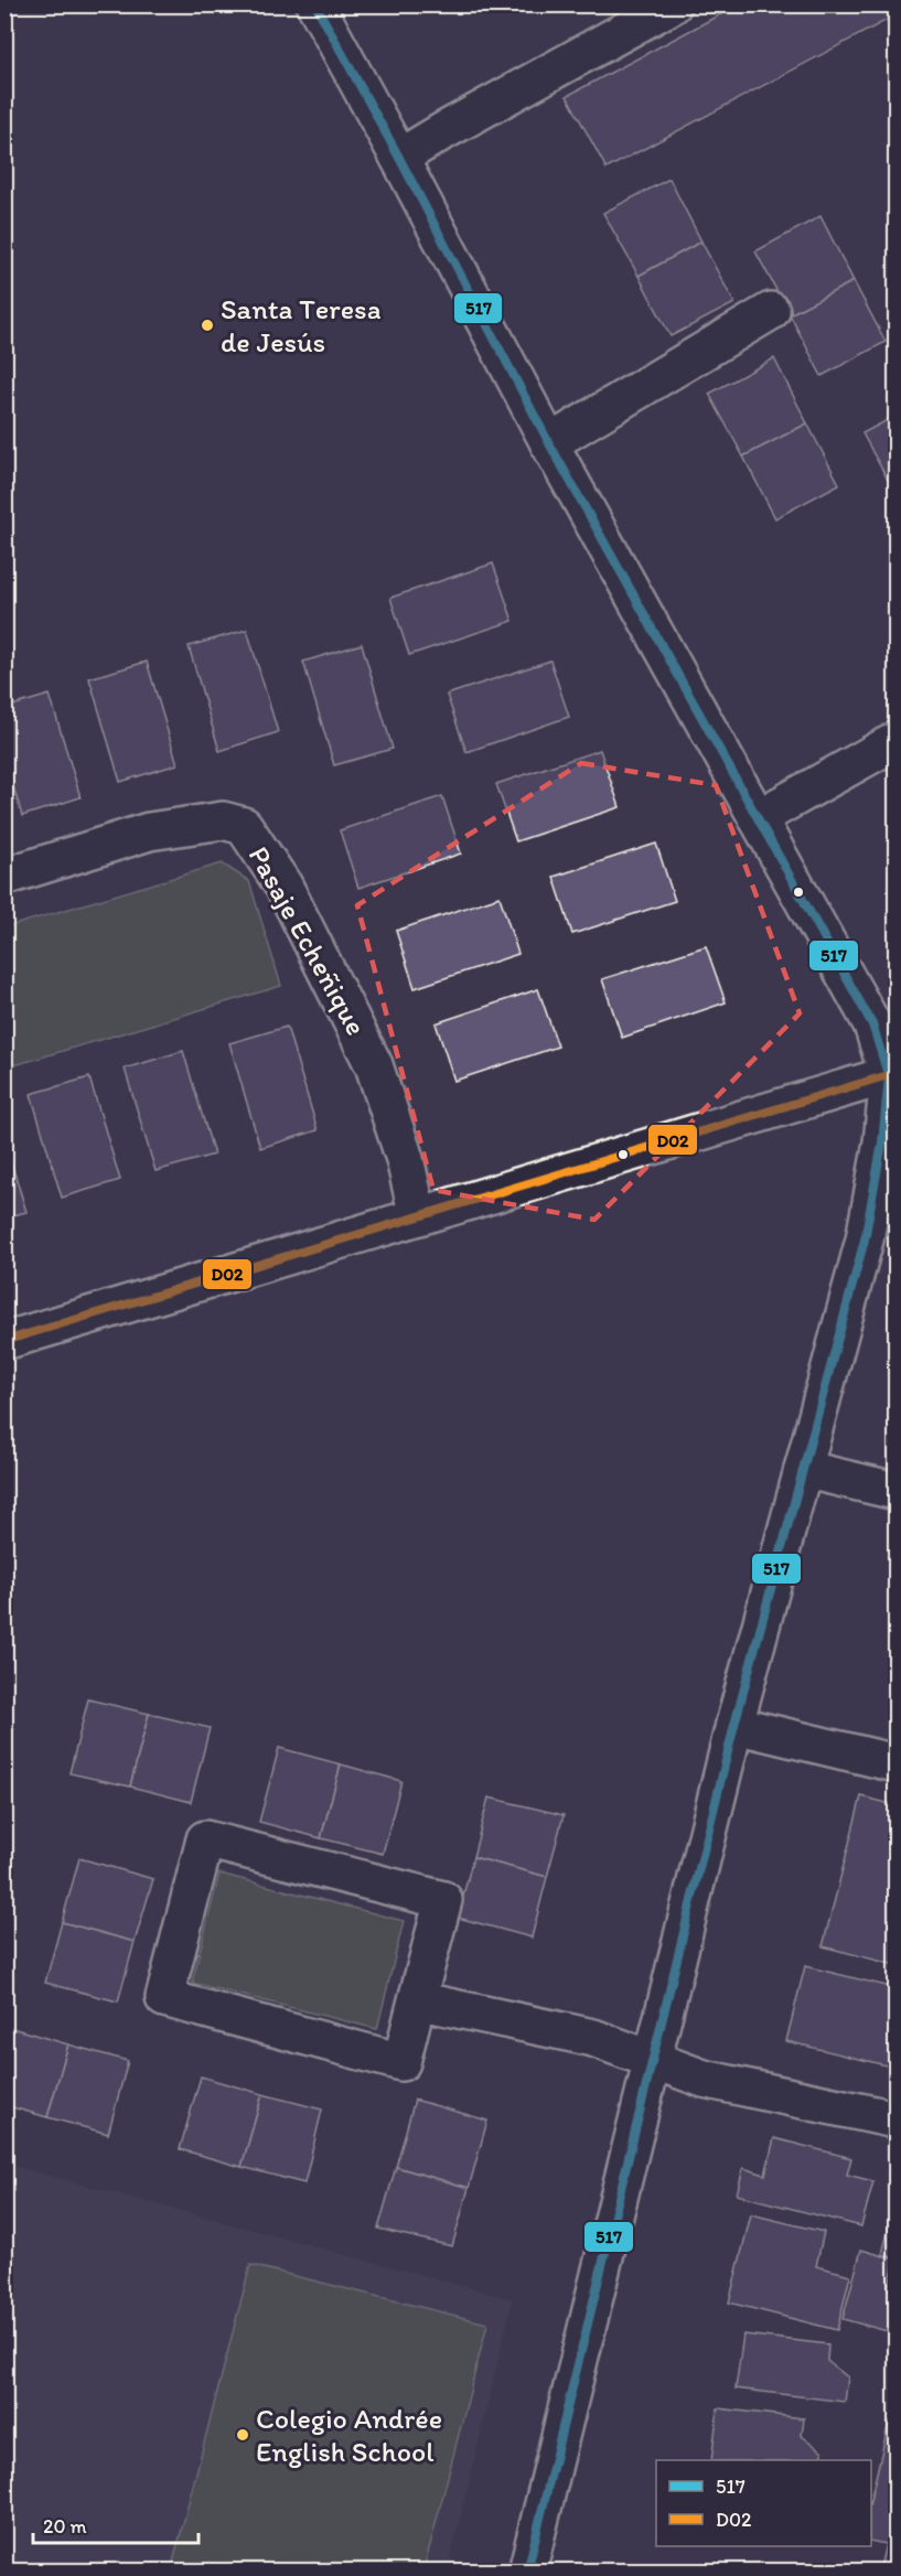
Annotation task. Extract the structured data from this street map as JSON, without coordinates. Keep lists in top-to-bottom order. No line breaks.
{"streets":{"street":["Pasaje Echeñique"]},"places":["Santa Teresa de Jesús","Colegio Andrée English School"],"lines":["transit line 517","transit line D02"],"legend":["517","D02"],"scale_bar":"20 m"}
